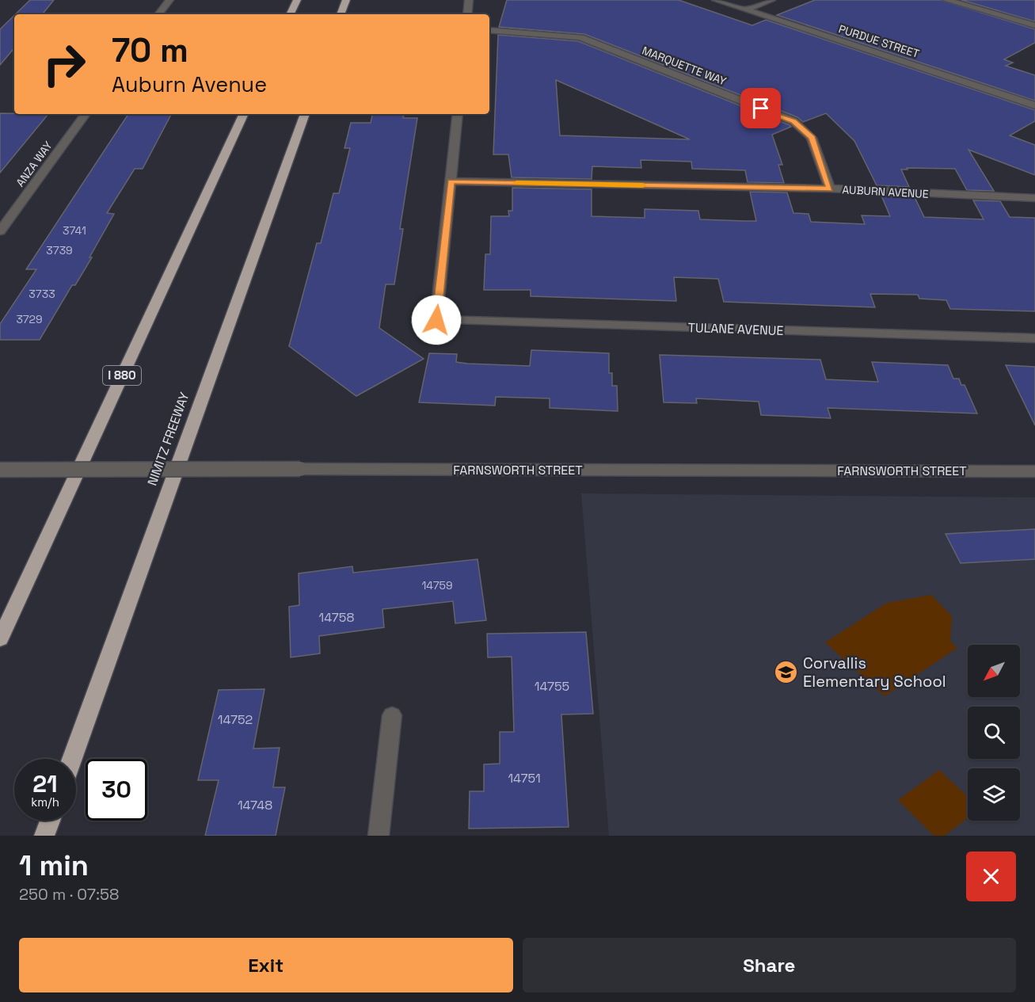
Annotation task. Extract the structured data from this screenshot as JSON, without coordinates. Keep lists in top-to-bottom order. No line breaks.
{"streets":{"highway":["I 880","NIMITZ FREEWAY"],"street":["PURDUE STREET","MARQUETTE WAY","ANZA WAY","AUBURN AVENUE","TULANE AVENUE","FARNSWORTH STREET"]},"crossings":[["MARQUETTE WAY","AUBURN AVENUE"],["AUBURN AVENUE","TULANE AVENUE"]],"places":{"school or university":["Corvallis Elementary School"]},"house_numbers":["3741","3739","3733","3729","14759","14758","14755","14752","14751","14748"],"north":"bottom left","page":{"turn":["70 m","Auburn Avenue"],"speed":"21 km/h","limit":"30","heading":["1 min","250 m · 07:58"],"buttons":["Exit","Share"]}}
